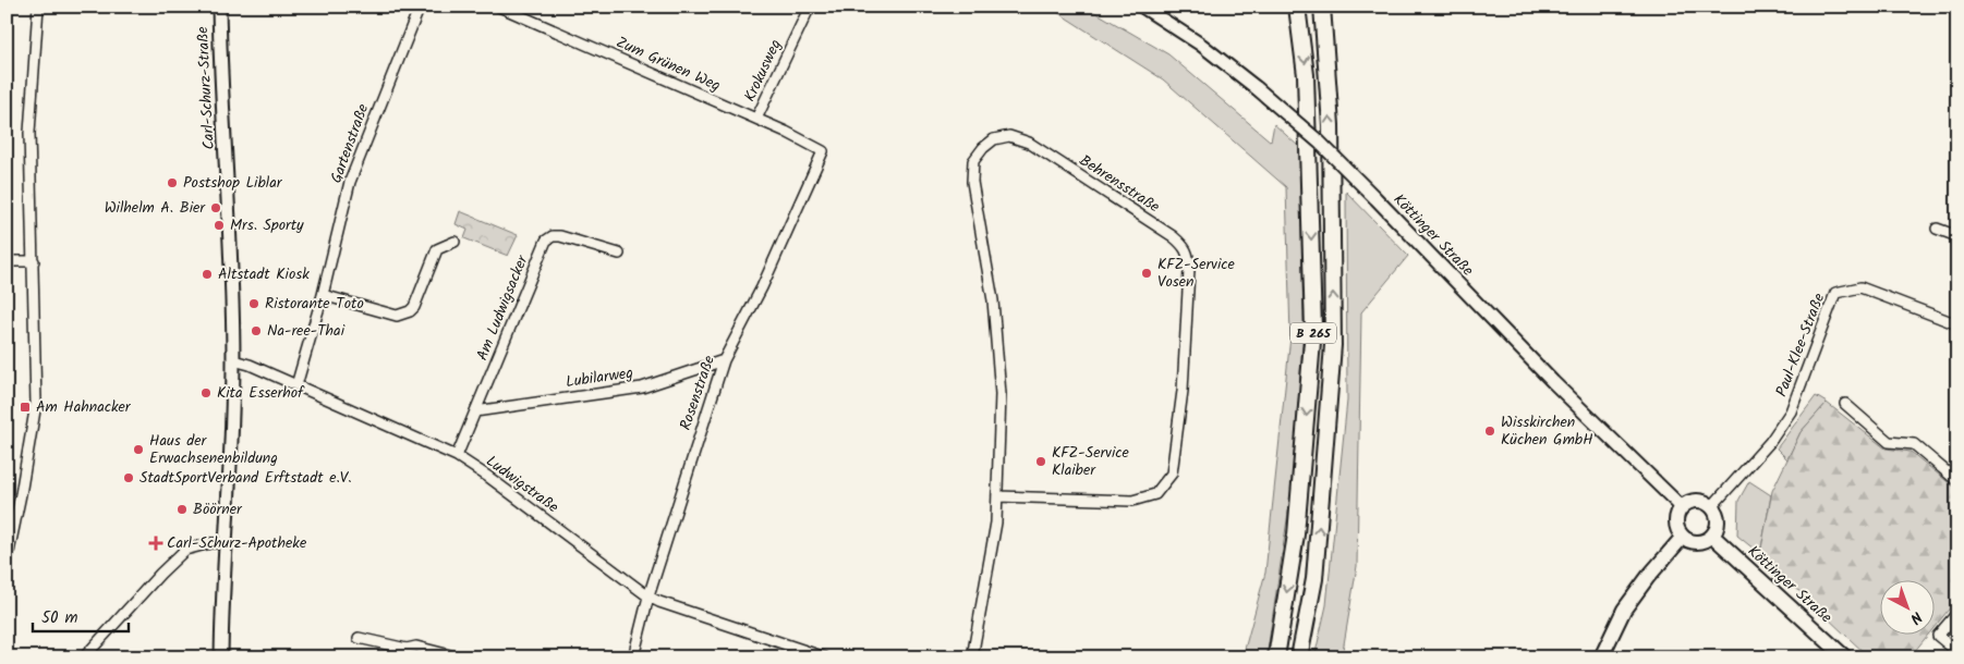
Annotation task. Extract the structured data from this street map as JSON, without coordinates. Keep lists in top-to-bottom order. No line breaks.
{"streets":{"main road":["Köttinger Straße","B 265"],"street":["Zum Grünen Weg","Krokusweg","Carl-Schurz-Straße","Gartenstraße","Behrensstraße","Am Ludwigsacker","Paul-Klee-Straße","Lubilarweg","Rosenstraße","Ludwigstraße"]},"crossings":[["Zum Grünen Weg","Krokusweg"],["Zum Grünen Weg","Rosenstraße"],["Carl-Schurz-Straße","Ludwigstraße"],["Gartenstraße","Ludwigstraße"],["Köttinger Straße","Paul-Klee-Straße"],["Am Ludwigsacker","Lubilarweg"],["Am Ludwigsacker","Ludwigstraße"],["Lubilarweg","Rosenstraße"],["Rosenstraße","Ludwigstraße"]],"places":{"other":["Postshop Liblar","Wilhelm A. Bier","Mrs. Sporty","KFZ-Service Vosen","Altstadt Kiosk","Ristorante Toto","Na-ree-Thai","Kita Esserhof","Wisskirchen Küchen GmbH","Haus der Erwachsenenbildung","KFZ-Service Klaiber","StadtSportVerband Erftstadt e.V.","Böörner"],"transit":["Am Hahnacker"],"health":["Carl-Schurz-Apotheke"]},"scale_bar":"50 m","north":"bottom right"}
